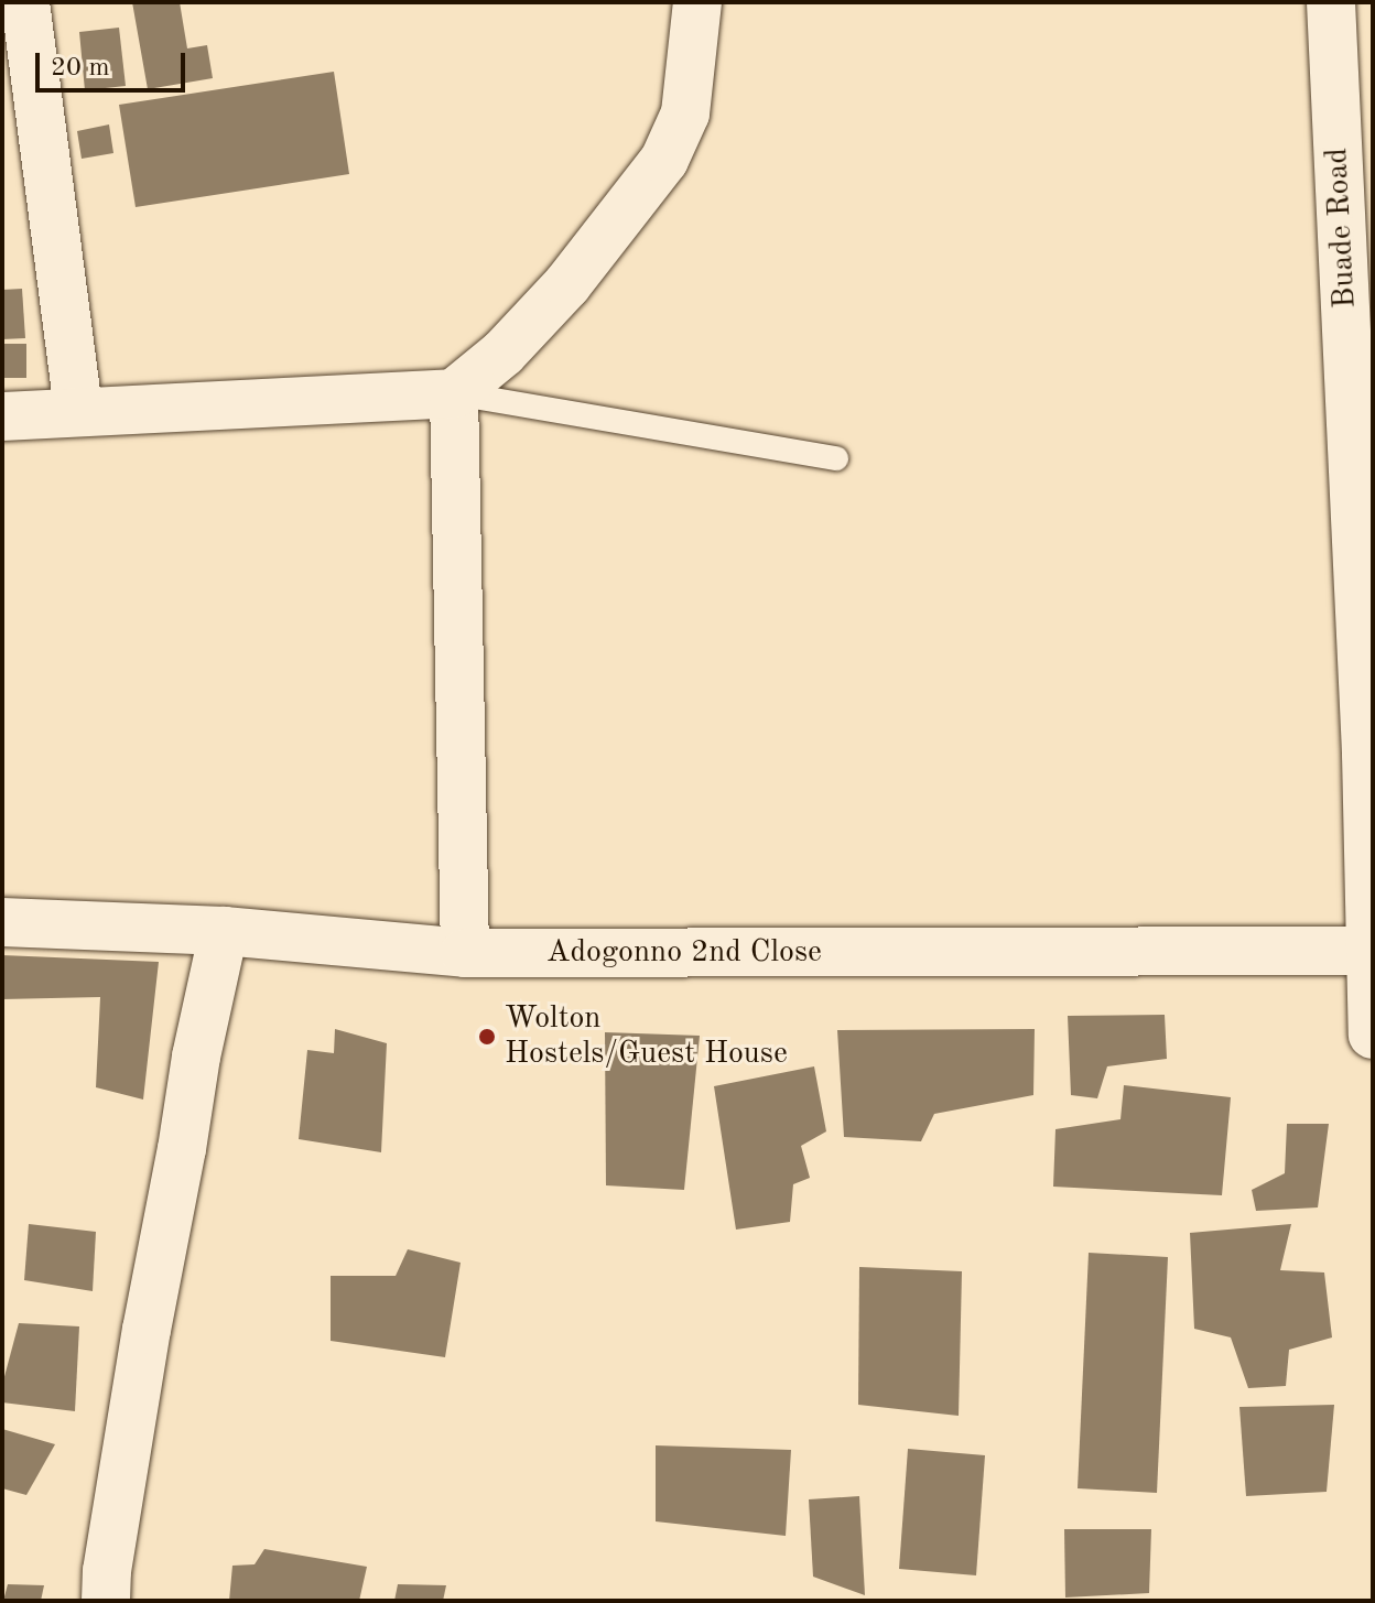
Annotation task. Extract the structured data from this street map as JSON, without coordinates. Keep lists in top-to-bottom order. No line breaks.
{"streets":{"street":["Buade Road","Adogonno 2nd Close"]},"crossings":[["Buade Road","Adogonno 2nd Close"]],"places":["Wolton Hostels/Guest House"],"scale_bar":"20 m"}
